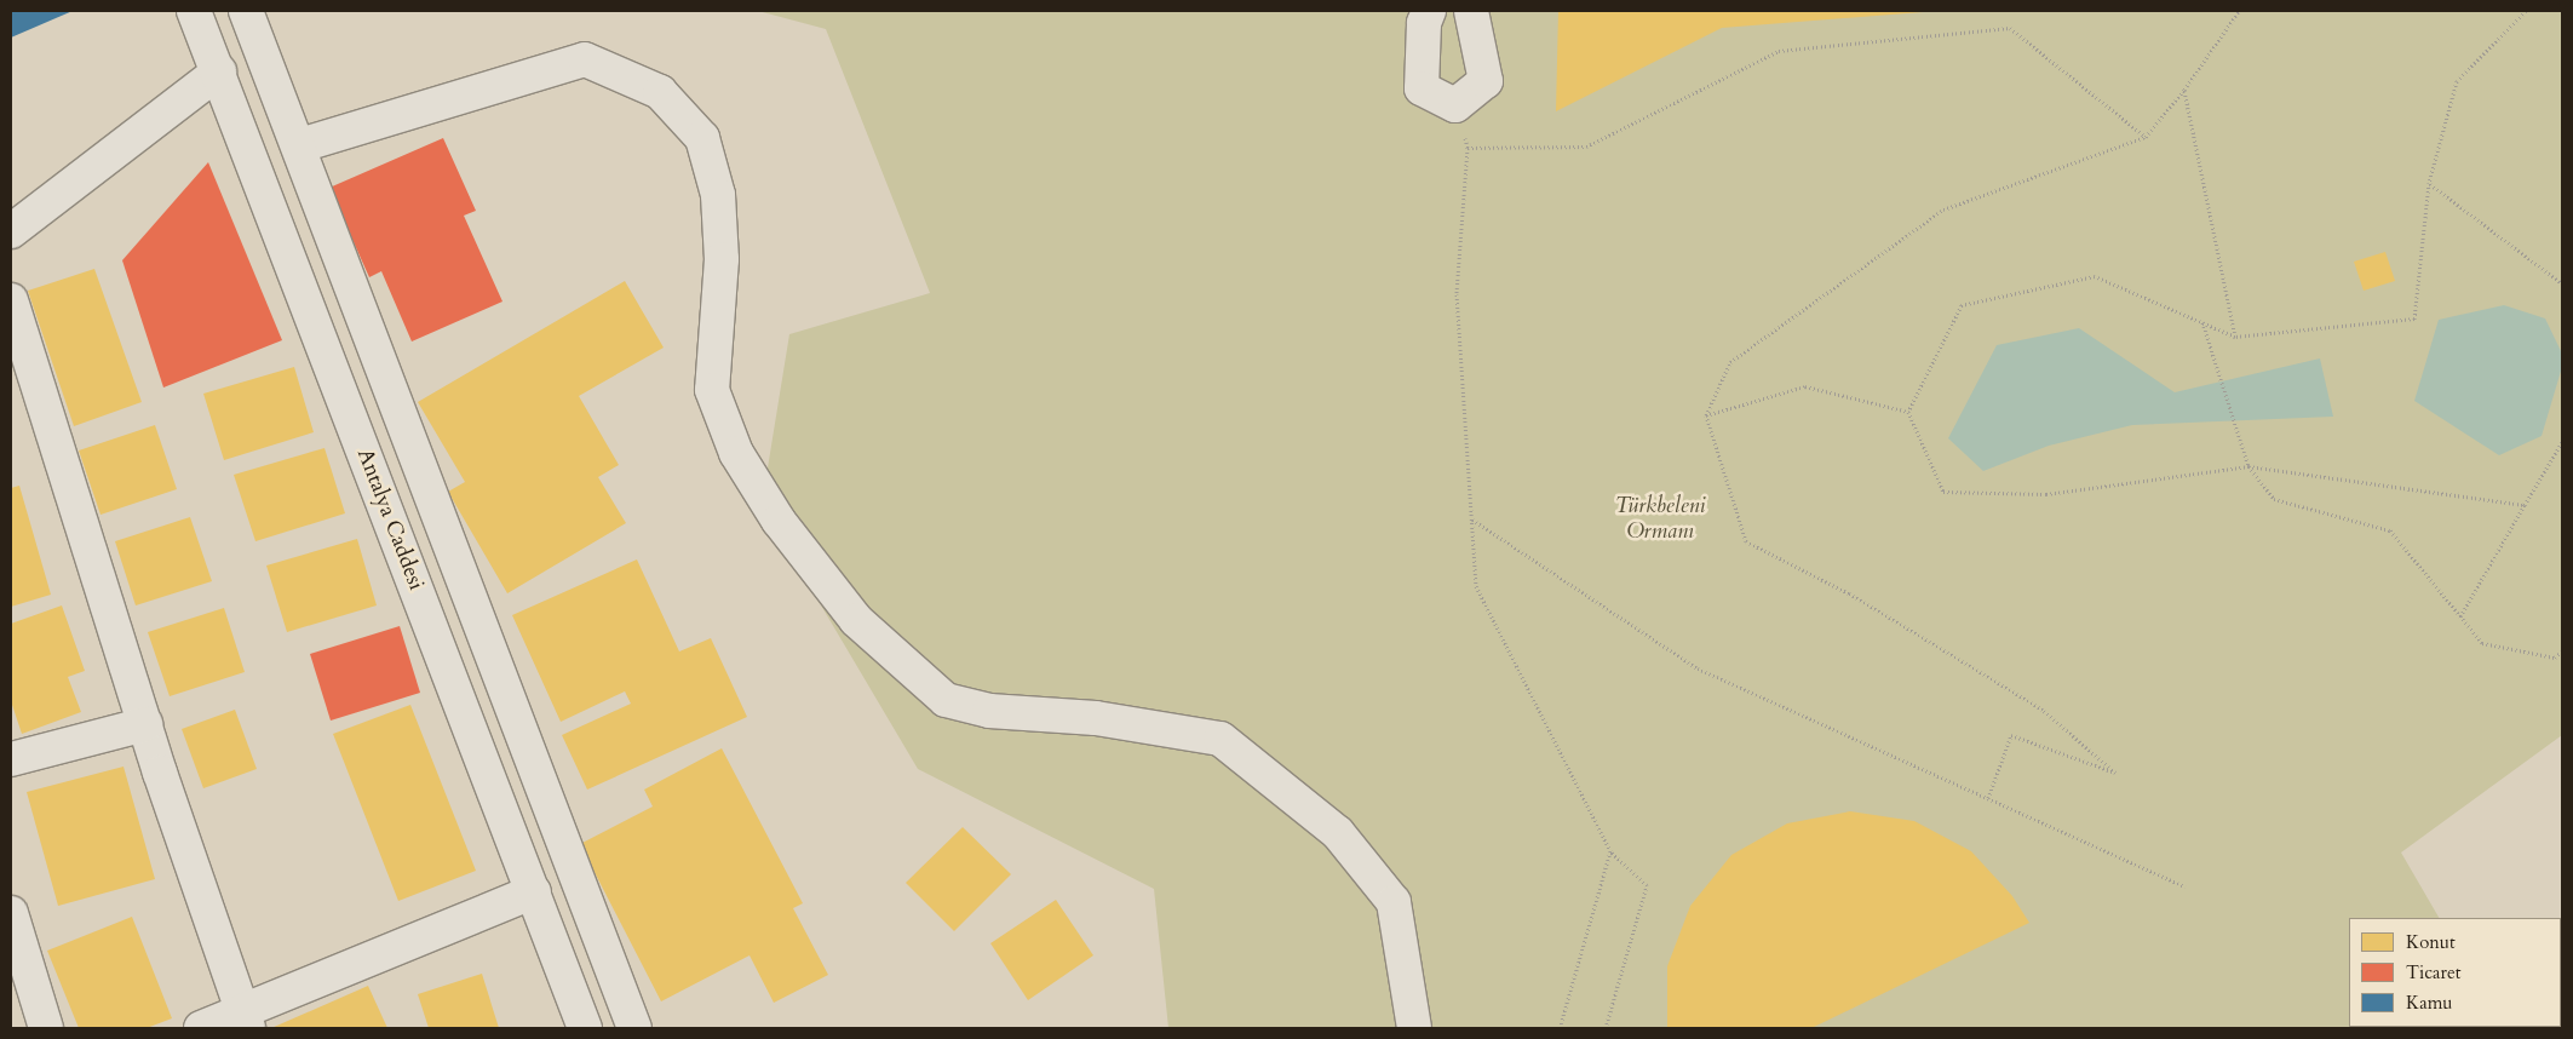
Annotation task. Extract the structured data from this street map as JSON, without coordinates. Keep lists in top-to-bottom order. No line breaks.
{"streets":{"street":["Antalya Caddesi"]},"parks":["Türkbeleni Ormanı"],"legend":["Konut","Ticaret","Kamu"]}
